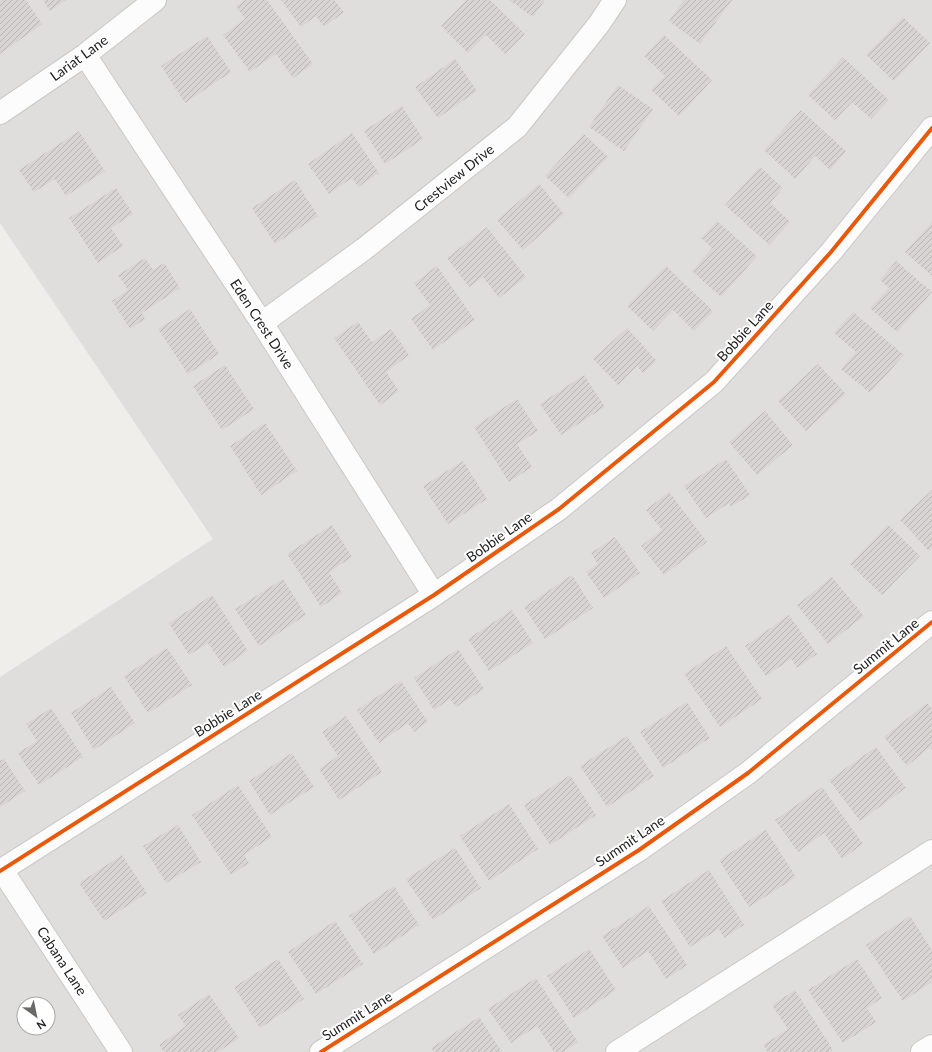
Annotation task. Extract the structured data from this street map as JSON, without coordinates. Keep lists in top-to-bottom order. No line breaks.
{"streets":{"street":["Lariat Lane","Crestview Drive","Eden Crest Drive","Bobbie Lane","Summit Lane","Cabana Lane"]},"crossings":[["Lariat Lane","Eden Crest Drive"],["Crestview Drive","Eden Crest Drive"],["Eden Crest Drive","Bobbie Lane"],["Bobbie Lane","Cabana Lane"]],"north":"bottom right"}
